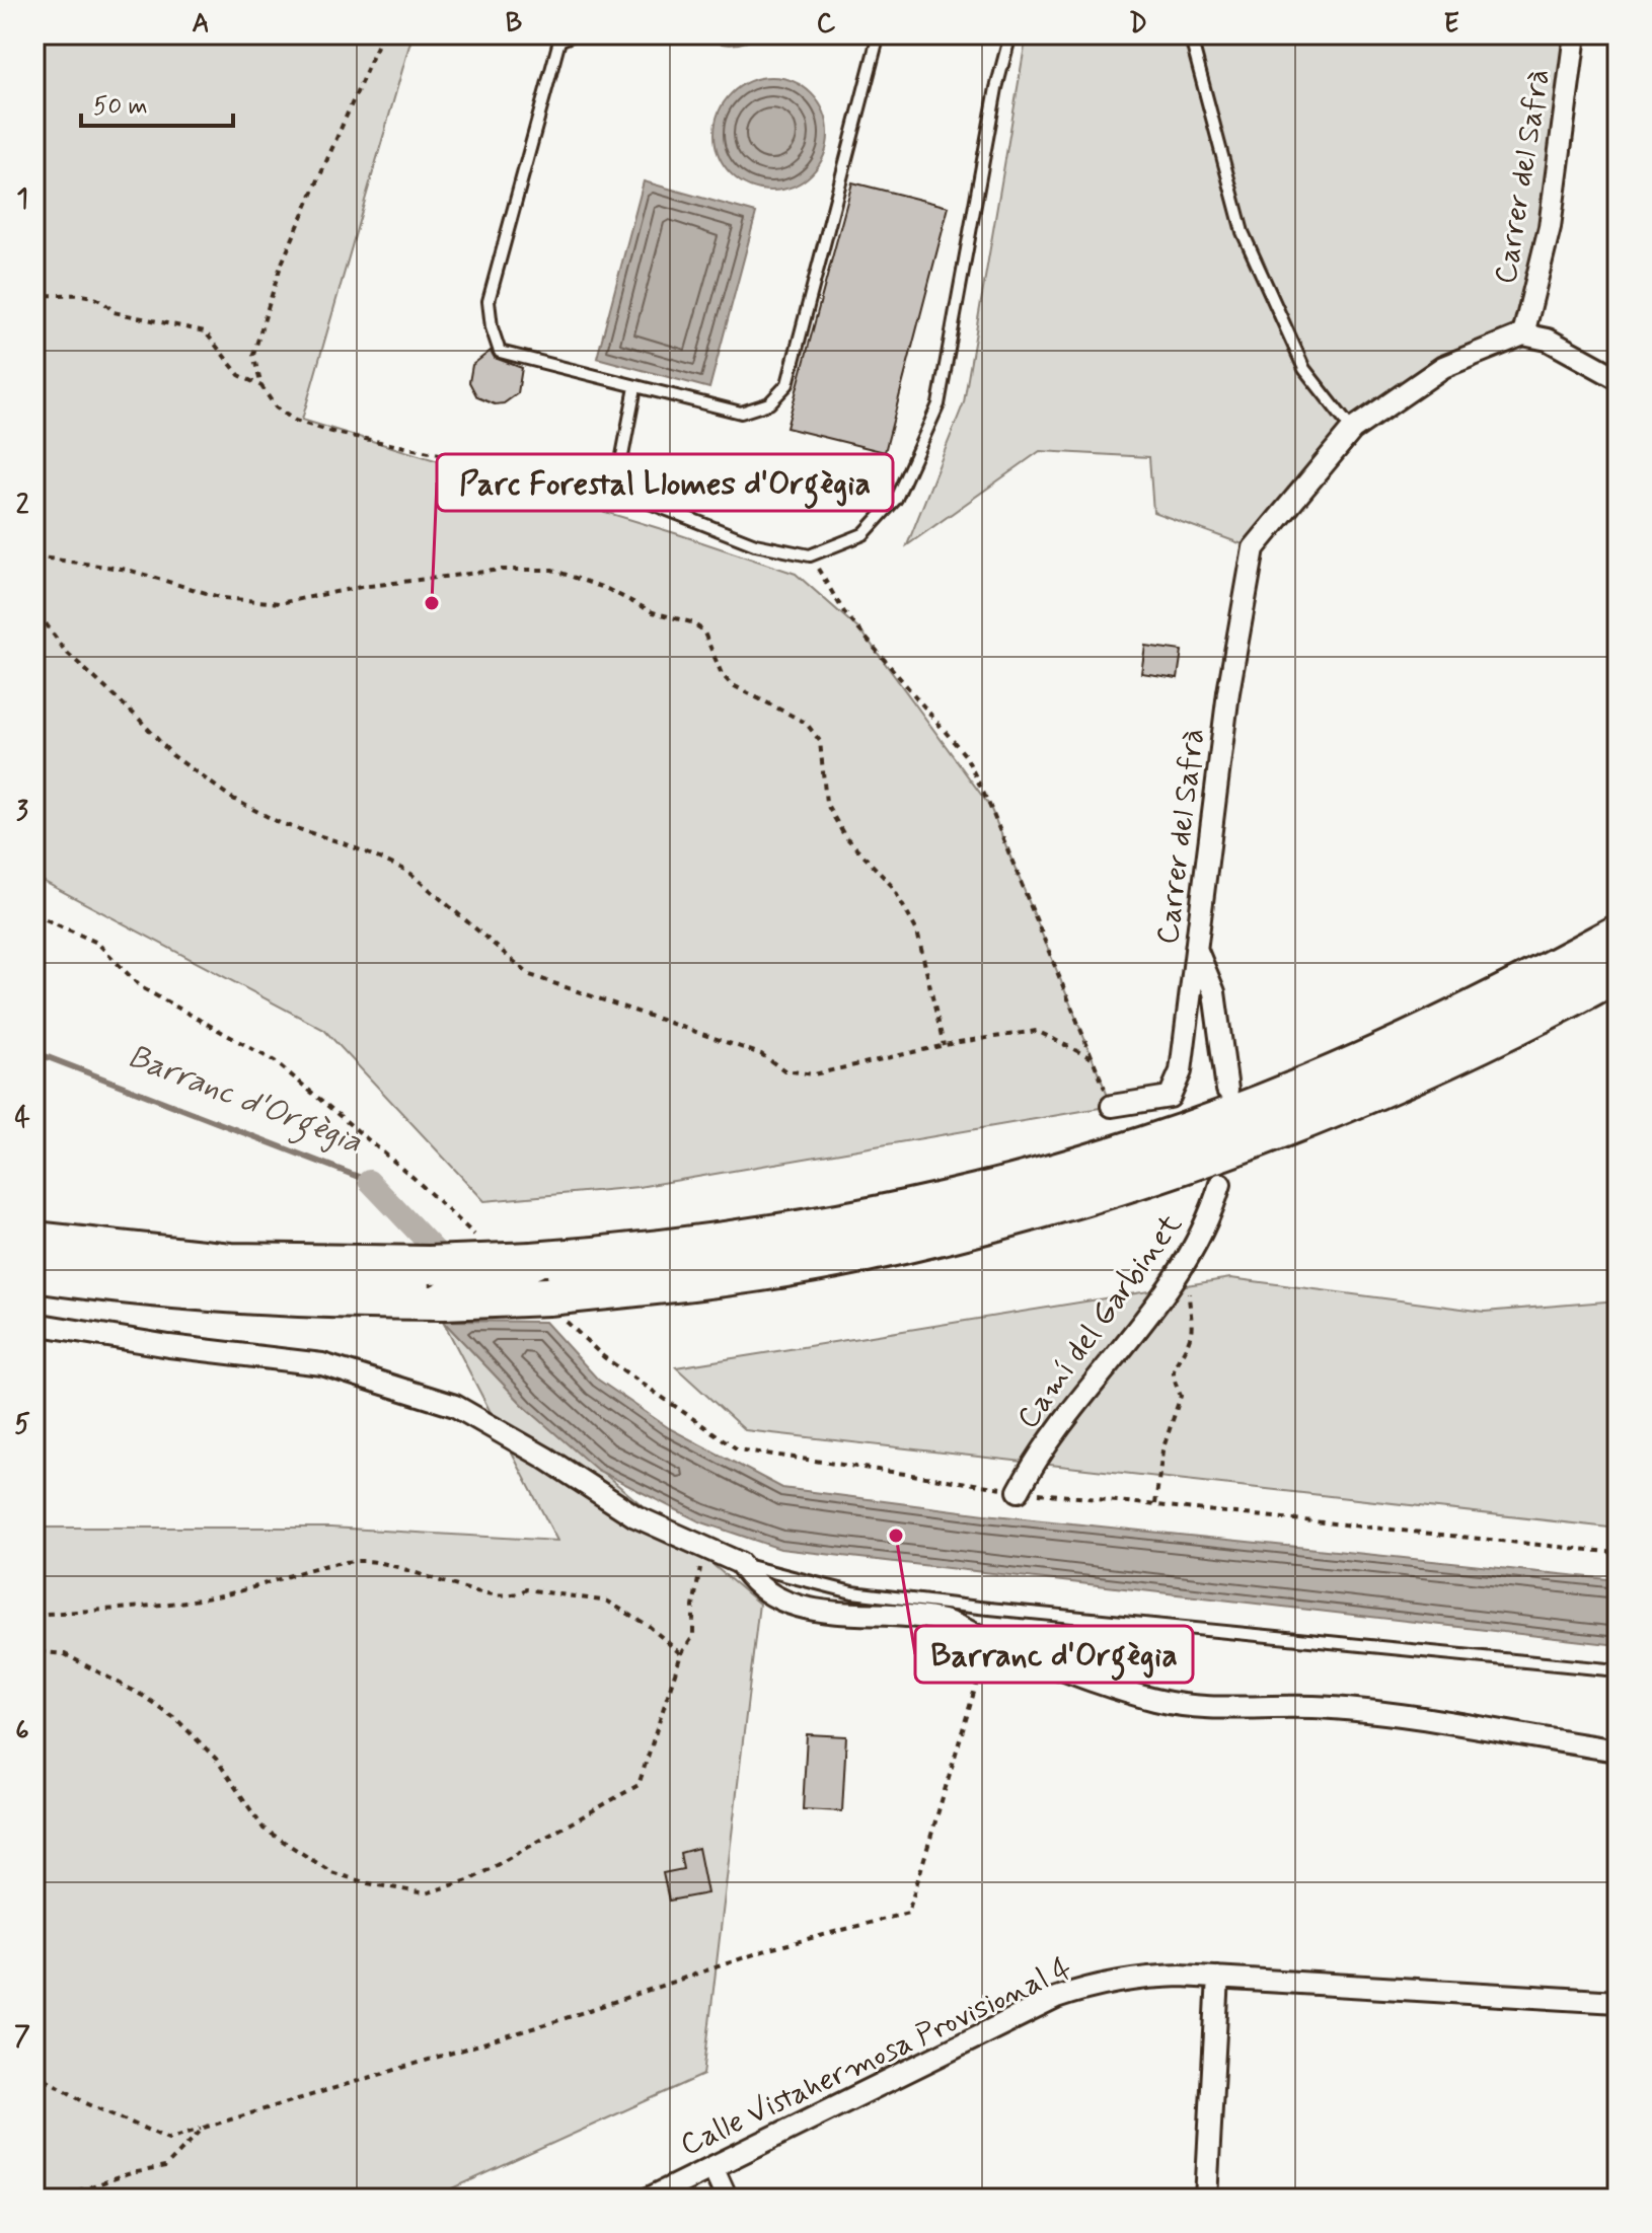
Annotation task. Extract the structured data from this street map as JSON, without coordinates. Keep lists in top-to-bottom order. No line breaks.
{"streets":{"street":["Carrer del Safrà","Camí del Garbinet","Calle Vistahermosa Provisional 4"]},"water":["Barranc d'Orgègia"],"places":["Parc Forestal Llomes d'Orgègia","Barranc d'Orgègia"],"scale_bar":"50 m","grid":{"columns":["A","B","C","D","E"],"rows":["1","2","3","4","5","6","7"]}}
